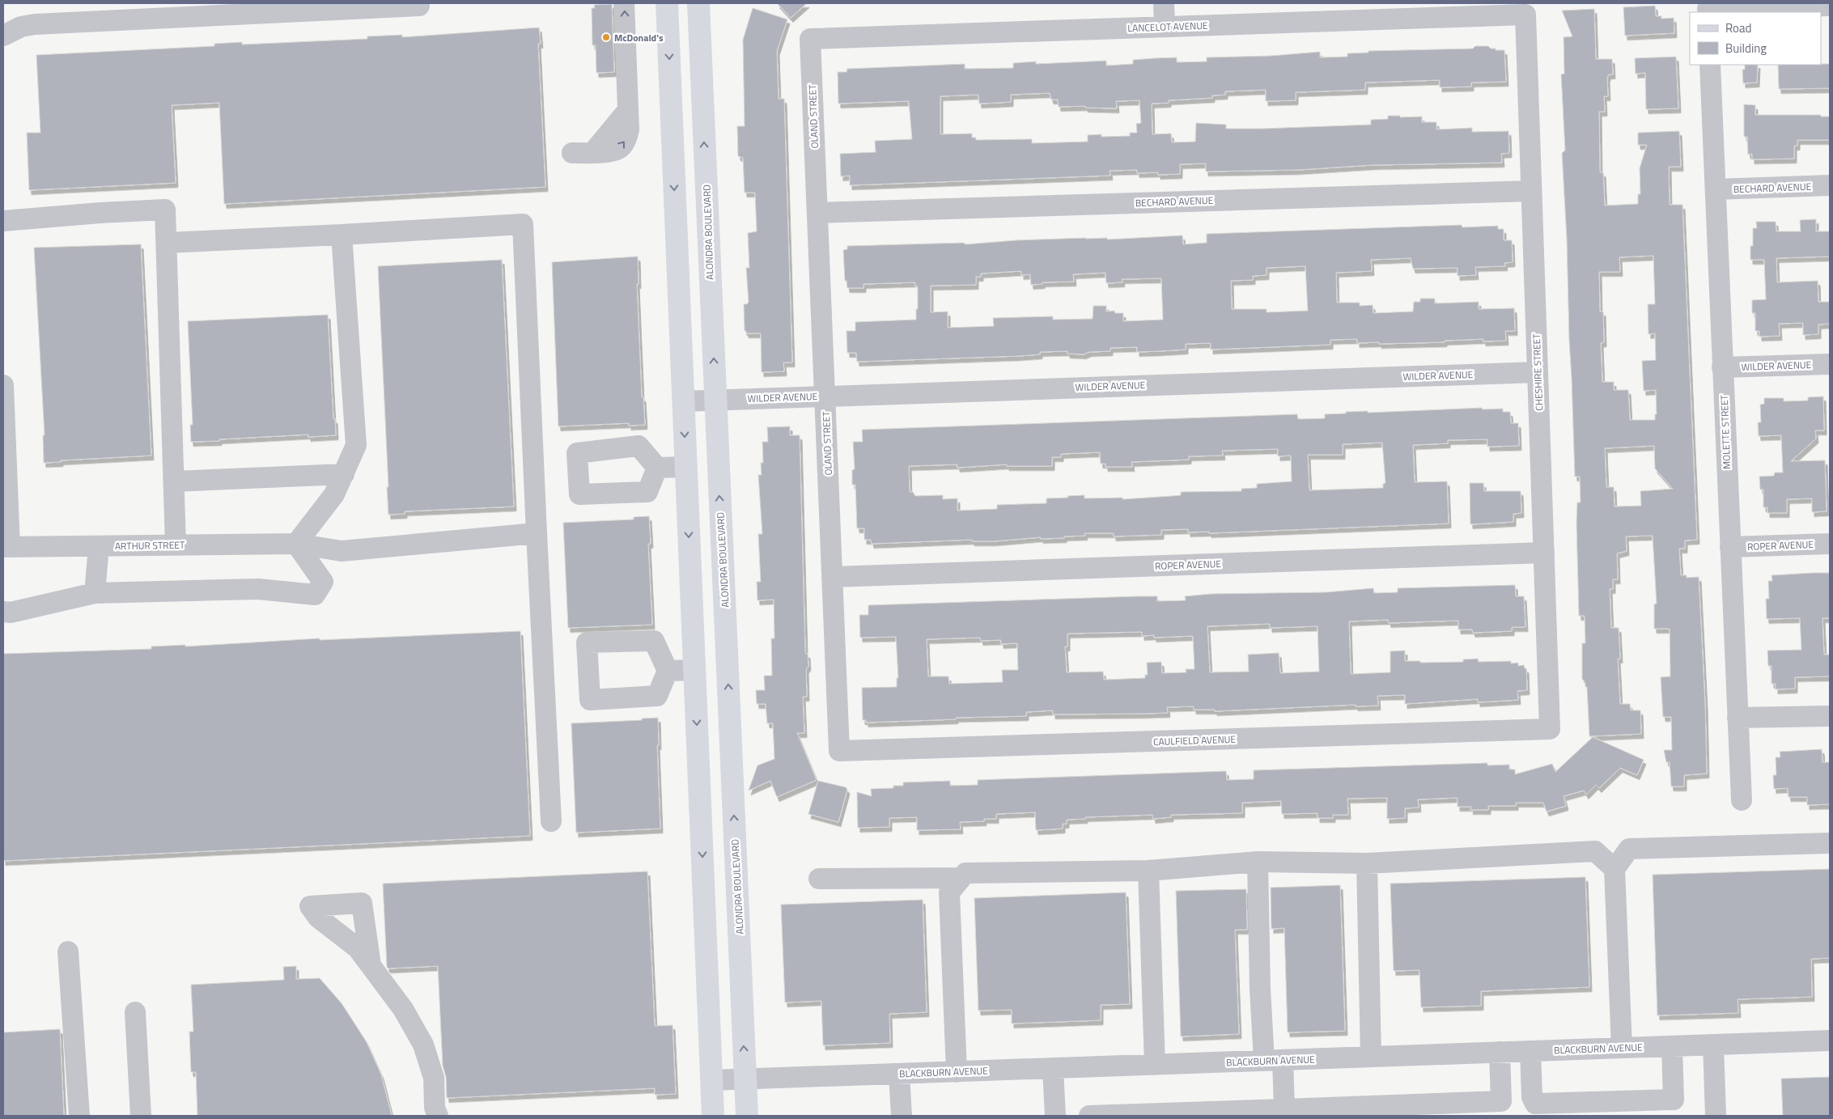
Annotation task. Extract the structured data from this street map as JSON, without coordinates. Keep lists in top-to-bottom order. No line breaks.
{"streets":{"main road":["ALONDRA BOULEVARD"],"street":["LANCELOT AVENUE","OLAND STREET","BECHARD AVENUE","WILDER AVENUE","CHESHIRE STREET","MOLETTE STREET","ARTHUR STREET","ROPER AVENUE","CAULFIELD AVENUE","BLACKBURN AVENUE"]},"crossings":[["LANCELOT AVENUE","OLAND STREET"],["LANCELOT AVENUE","CHESHIRE STREET"],["OLAND STREET","BECHARD AVENUE"],["OLAND STREET","WILDER AVENUE"],["OLAND STREET","ROPER AVENUE"],["OLAND STREET","CAULFIELD AVENUE"],["BECHARD AVENUE","CHESHIRE STREET"],["BECHARD AVENUE","MOLETTE STREET"],["ALONDRA BOULEVARD","WILDER AVENUE"],["ALONDRA BOULEVARD","BLACKBURN AVENUE"],["WILDER AVENUE","CHESHIRE STREET"],["WILDER AVENUE","MOLETTE STREET"],["CHESHIRE STREET","ROPER AVENUE"],["CHESHIRE STREET","CAULFIELD AVENUE"],["MOLETTE STREET","ROPER AVENUE"]],"places":["McDonald's"],"legend":["Road","Building"]}
